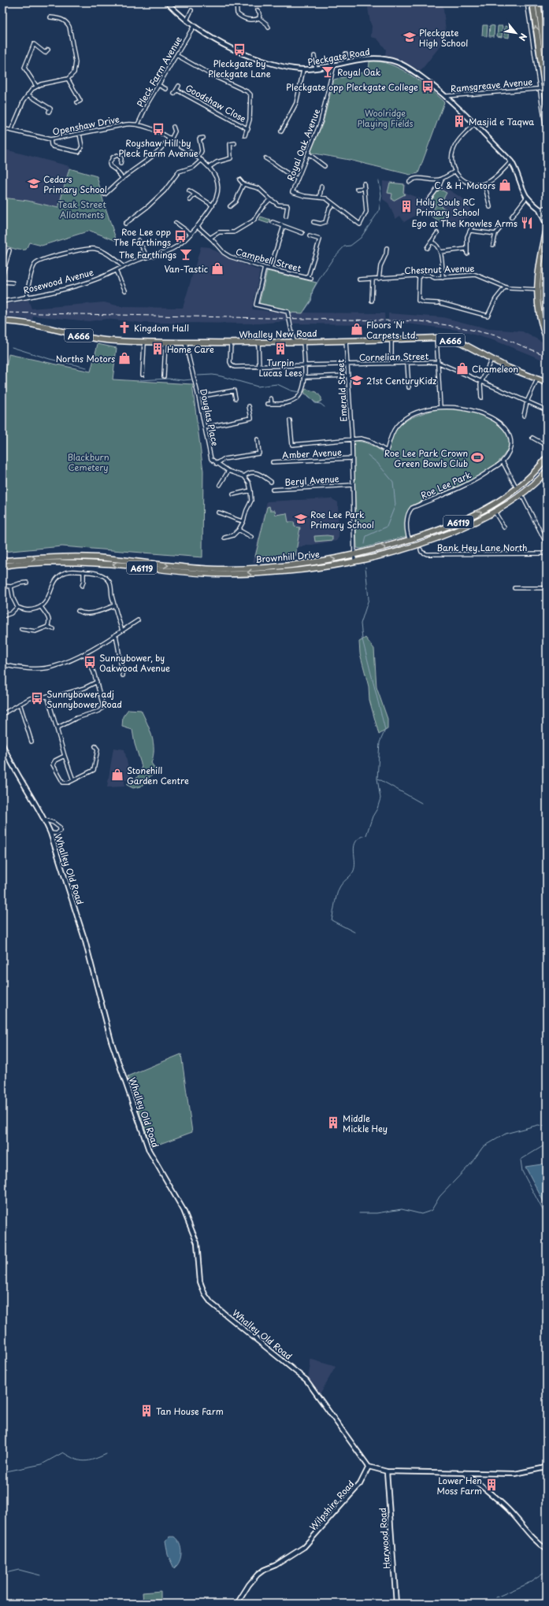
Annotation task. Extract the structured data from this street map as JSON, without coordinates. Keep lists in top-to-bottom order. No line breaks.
{"streets":{"highway":["Whalley New Road","A666","A6119","Brownhill Drive"],"street":["Pleckgate Road","Pleck Farm Avenue","Ramsgreave Avenue","Goodshaw Close","Openshaw Drive","Royal Oak Avenue","Campbell Street","Chestnut Avenue","Rosewood Avenue","Cornelian Street","Emerald Street","Douglas Place","Amber Avenue","Beryl Avenue","Roe Lee Park","Bank Hey Lane North","Whalley Old Road","Wilpshire Road","Harwood Road"]},"crossings":[["Pleckgate Road","Pleck Farm Avenue"],["Pleckgate Road","Ramsgreave Avenue"],["Pleckgate Road","Royal Oak Avenue"],["Pleck Farm Avenue","Openshaw Drive"],["Openshaw Drive","Rosewood Avenue"],["Campbell Street","Rosewood Avenue"],["Whalley New Road","Cornelian Street"],["Whalley New Road","Emerald Street"],["Whalley New Road","Douglas Place"],["Cornelian Street","Emerald Street"],["Emerald Street","Amber Avenue"],["Emerald Street","Beryl Avenue"],["Emerald Street","Roe Lee Park"],["Emerald Street","Brownhill Drive"],["Roe Lee Park","Brownhill Drive"],["Whalley Old Road","Wilpshire Road"]],"parks":["Woolridge Playing Fields","Teak Street Allotments","Blackburn Cemetery"],"places":{"school or university":["Pleckgate High School","Cedars Primary School","21st CenturyKidz","Roe Lee Park Primary School"],"bus stop":["Pleckgate by Pleckgate Lane","Pleckgate opp Pleckgate College","Royshaw Hill by Pleck Farm Avenue","Roe Lee opp The Farthings","Sunnybower, by Oakwood Avenue","Sunnybower adj Sunnybower Road"],"bar":["Royal Oak","The Farthings"],"building":["Masjid e Taqwa","Holy Souls RC Primary School","Home Care","Turpin Lucas Lees","Middle Mickle Hey","Tan House Farm","Lower Hen Moss Farm"],"shop":["C. & H. Motors","Van-Tastic","Floors 'N' Carpets Ltd.","Norths Motors","Chameleon","Stonehill Garden Centre"],"restaurant":["Ego at The Knowles Arms"],"church":["Kingdom Hall"],"sports":["Roe Lee Park Crown Green Bowls Club"]},"north":"bottom right"}
